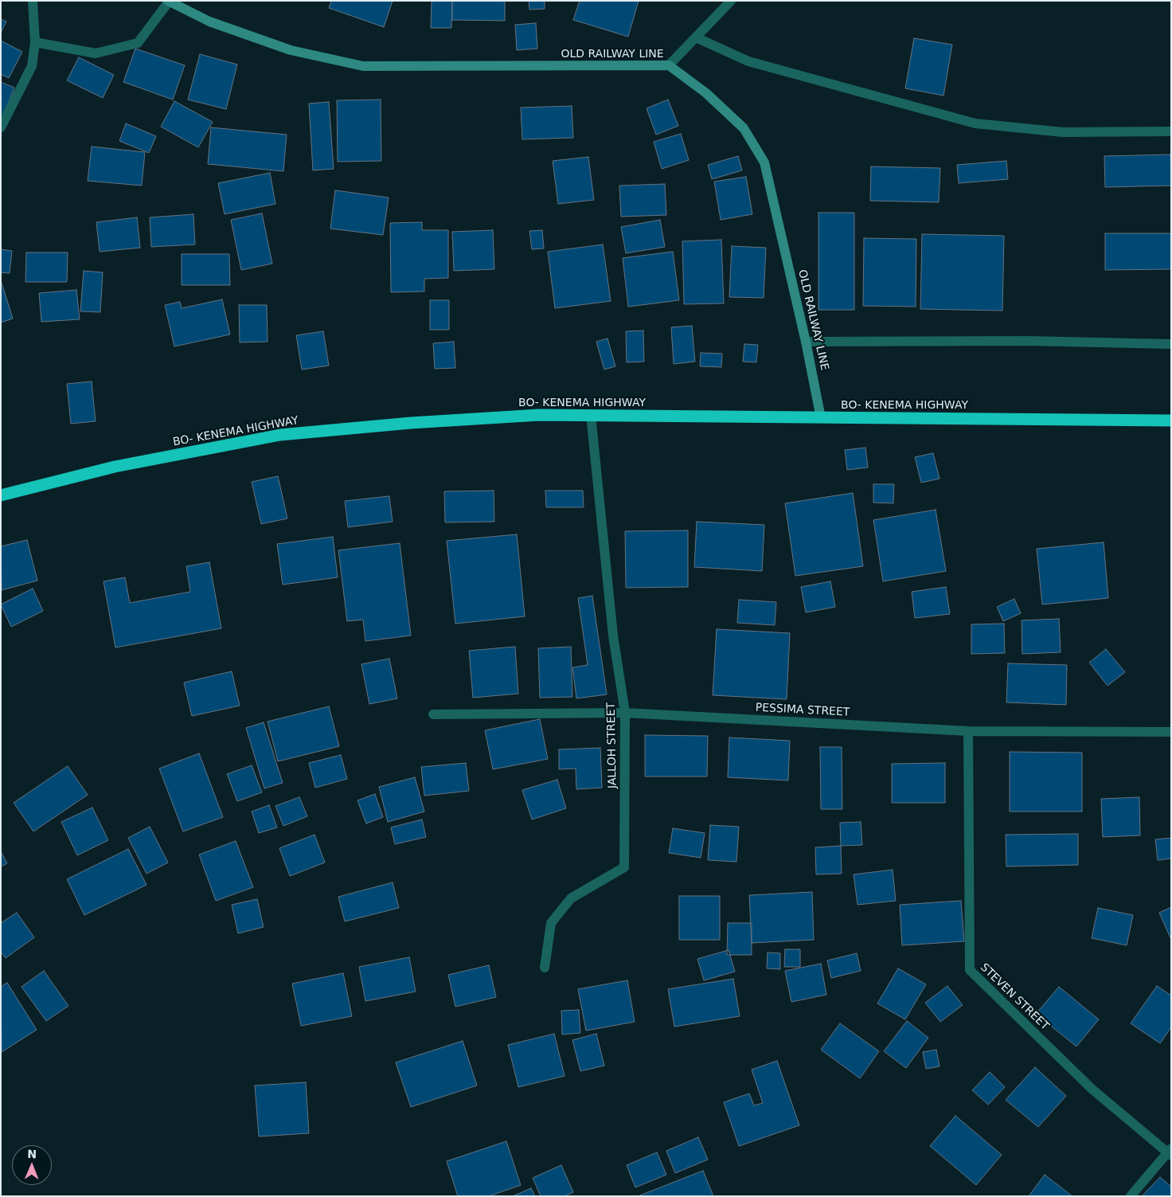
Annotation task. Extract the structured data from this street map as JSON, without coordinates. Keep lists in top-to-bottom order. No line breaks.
{"streets":{"highway":["BO- KENEMA HIGHWAY"],"street":["OLD RAILWAY LINE","PESSIMA STREET","JALLOH STREET","STEVEN STREET"]},"crossings":[["OLD RAILWAY LINE","BO- KENEMA HIGHWAY"],["BO- KENEMA HIGHWAY","JALLOH STREET"],["PESSIMA STREET","JALLOH STREET"],["PESSIMA STREET","STEVEN STREET"]],"north":"top"}
